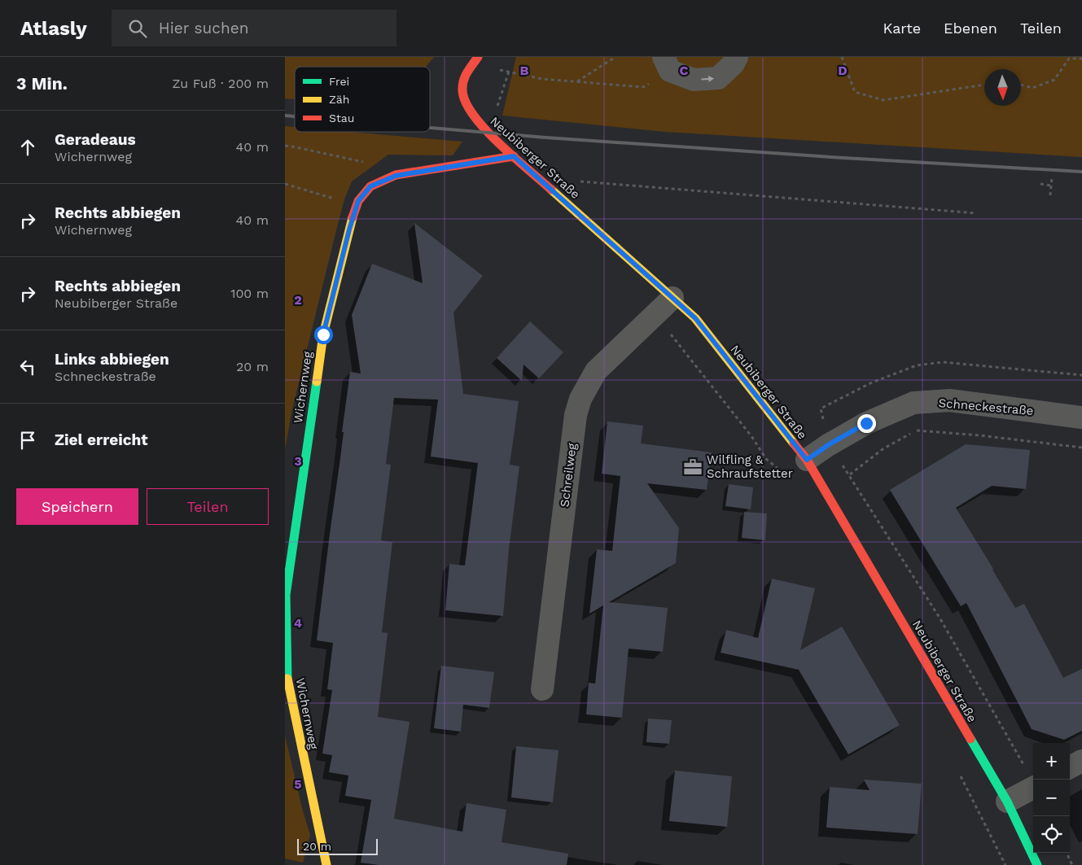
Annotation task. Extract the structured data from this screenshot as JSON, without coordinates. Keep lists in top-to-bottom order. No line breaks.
{"streets":{"street":["Neubiberger Straße","Wichernweg","Schneckestraße","Schreilweg"]},"crossings":[["Neubiberger Straße","Wichernweg"],["Neubiberger Straße","Schneckestraße"],["Neubiberger Straße","Schreilweg"]],"places":{"office":["Wilfling & Schraufstetter"]},"legend":["Frei","Zäh","Stau"],"scale_bar":"20 m","north":"bottom","page":{"header":"Atlasly","search":"Hier suchen","nav":["Karte","Ebenen","Teilen"],"heading":["3 Min.","Zu Fuß · 200 m"],"list":[["Geradeaus","Wichernweg","40 m"],["Rechts abbiegen","Wichernweg","40 m"],["Rechts abbiegen","Neubiberger Straße","100 m"],["Links abbiegen","Schneckestraße","20 m"],"Ziel erreicht"],"buttons":["Speichern","Teilen"],"map_buttons":["+","−"],"scale":"20 m"},"grid":{"columns":["B","C","D"],"rows":["2","3","4","5"]}}
